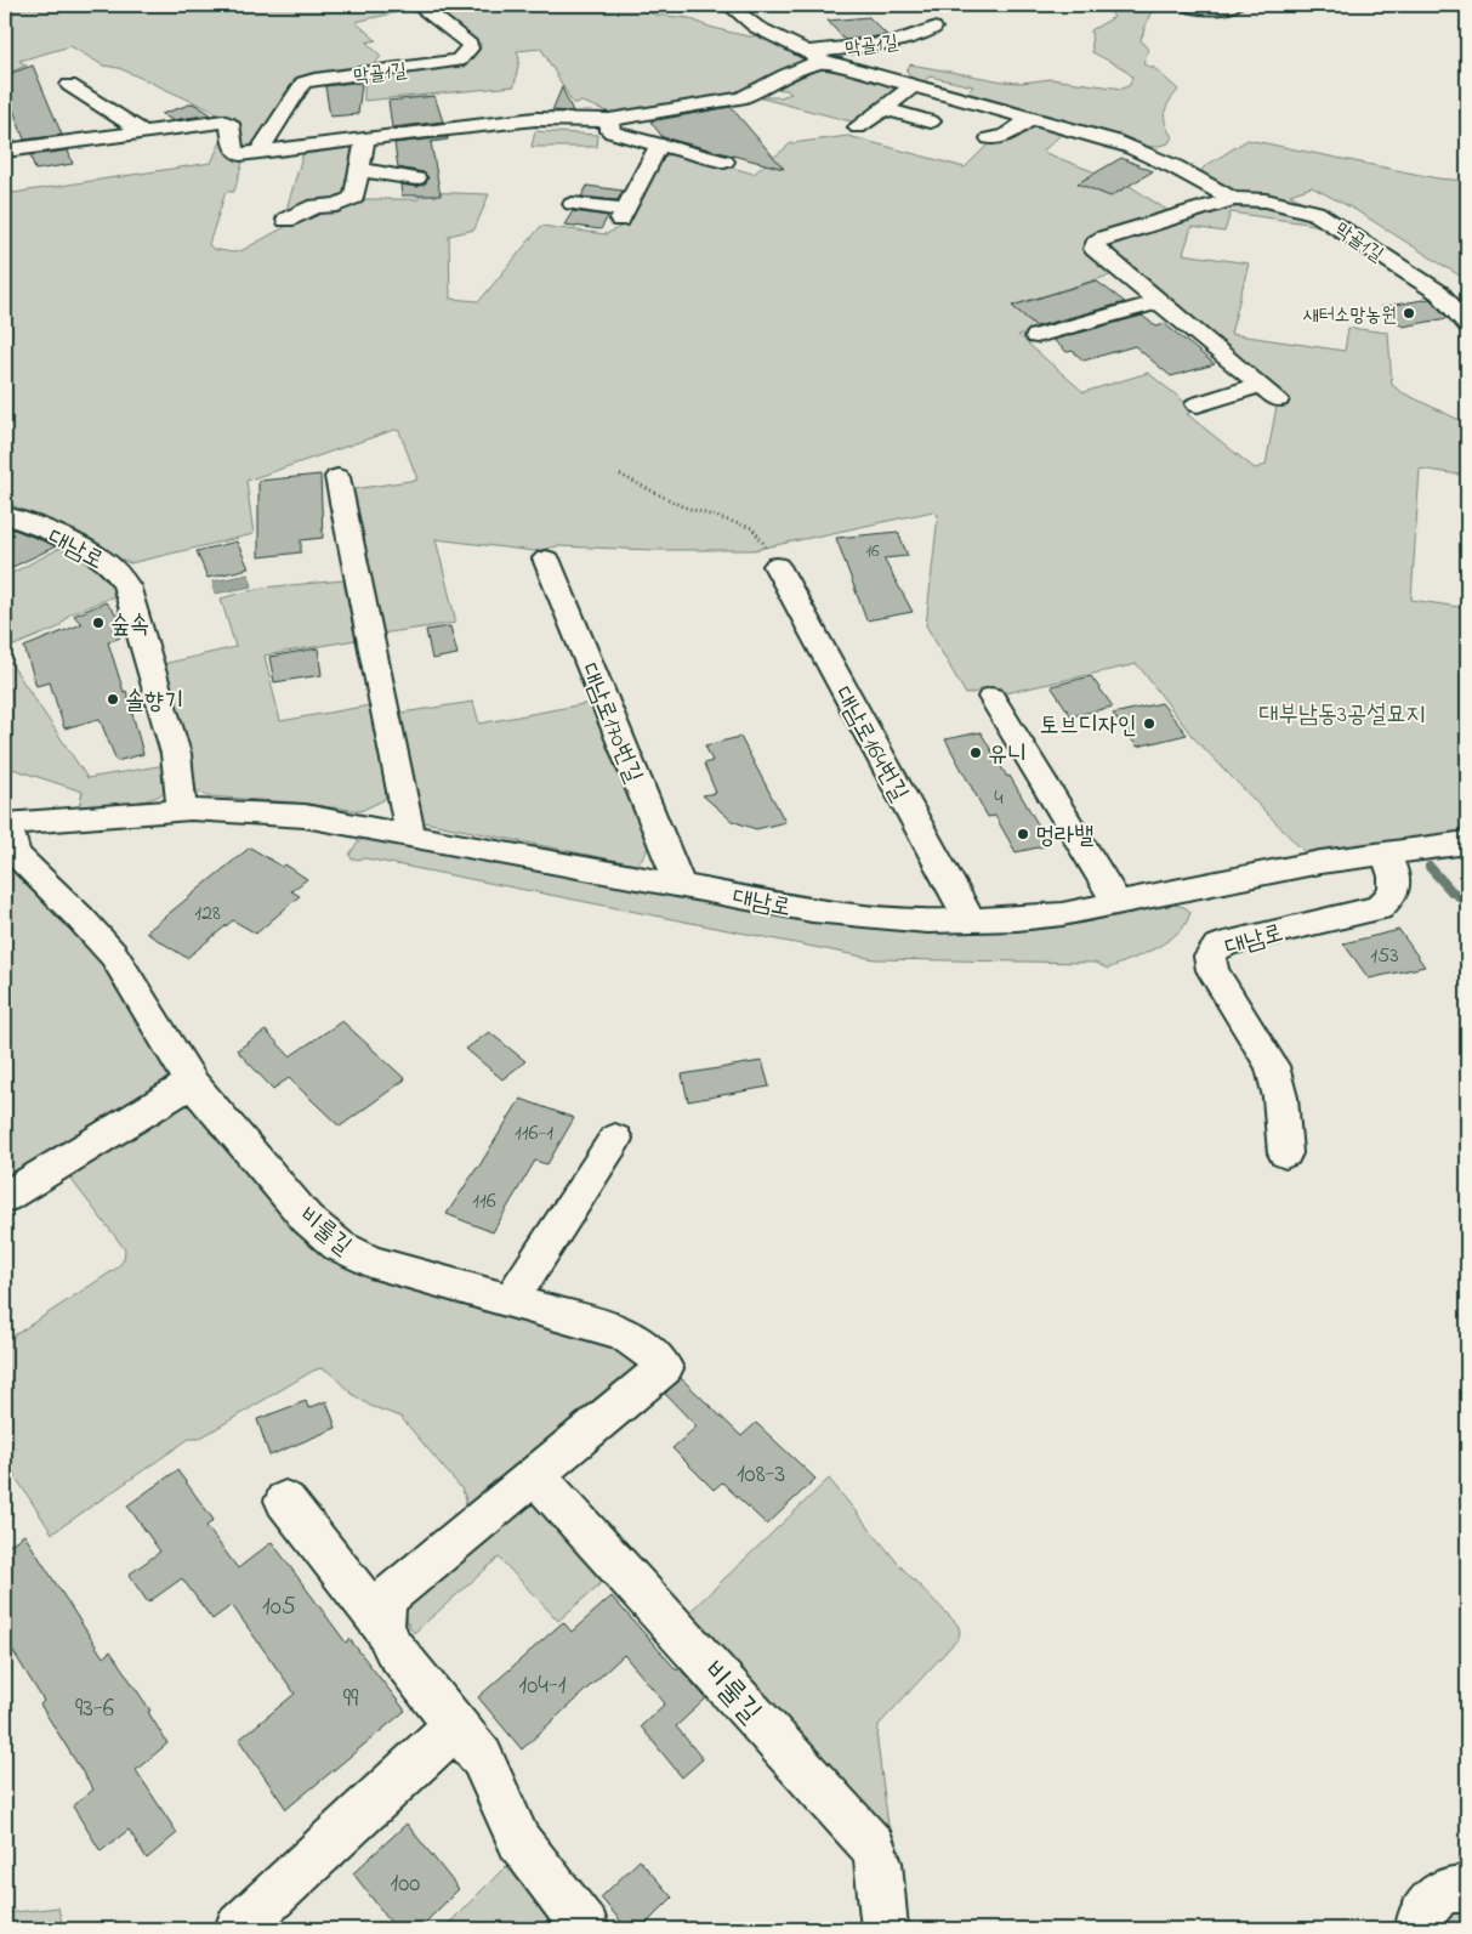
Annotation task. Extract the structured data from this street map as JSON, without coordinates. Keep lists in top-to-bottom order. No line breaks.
{"streets":{"street":["막골1길","대남로","대남로170번길","대남로164번길","비룰길"]},"crossings":[["대남로","대남로170번길"],["대남로","대남로164번길"],["대남로","비룰길"]],"parks":["대부남동3공설묘지"],"places":["새터소망농원","숲속","솔향기","토브디자인","유니","멍라밸"],"house_numbers":["16","4","128","153","116-1","116","108-3","105","104-1","99","93-6","100"]}
